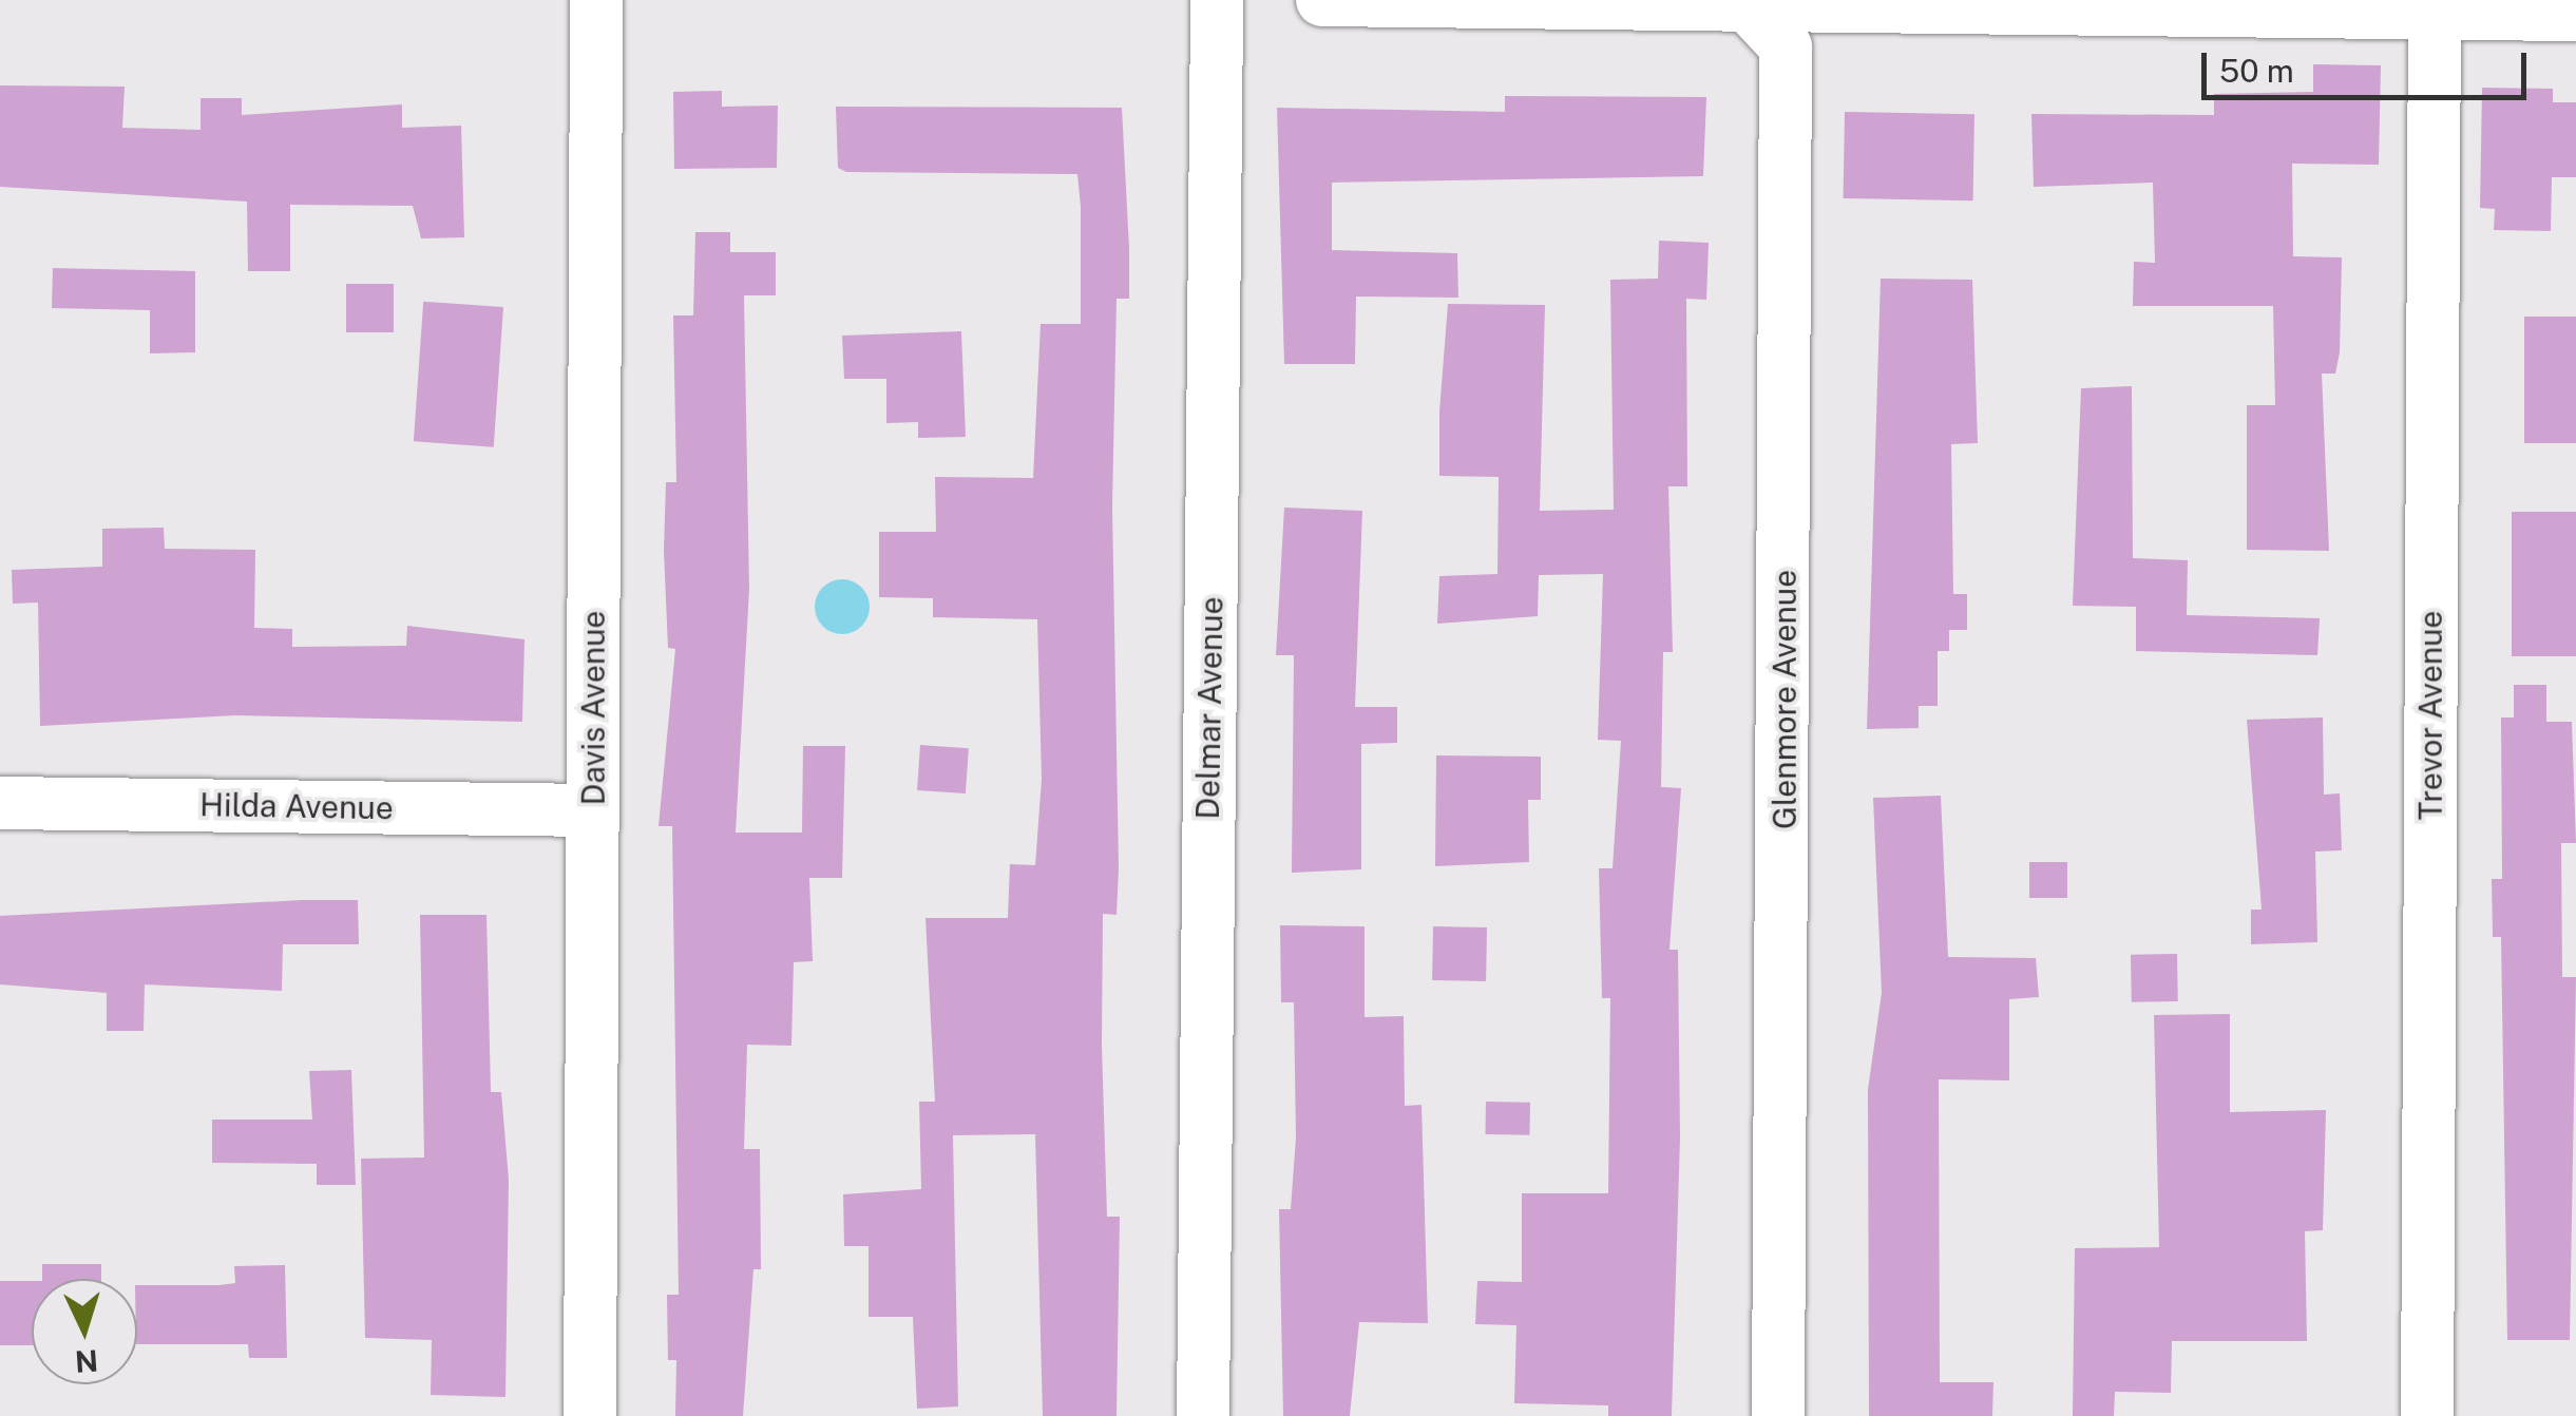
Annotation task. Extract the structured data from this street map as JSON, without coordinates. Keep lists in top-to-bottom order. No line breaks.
{"streets":{"street":["Glenmore Avenue","Davis Avenue","Delmar Avenue","Trevor Avenue","Hilda Avenue"]},"crossings":[["Davis Avenue","Hilda Avenue"]],"scale_bar":"50 m","north":"bottom"}
